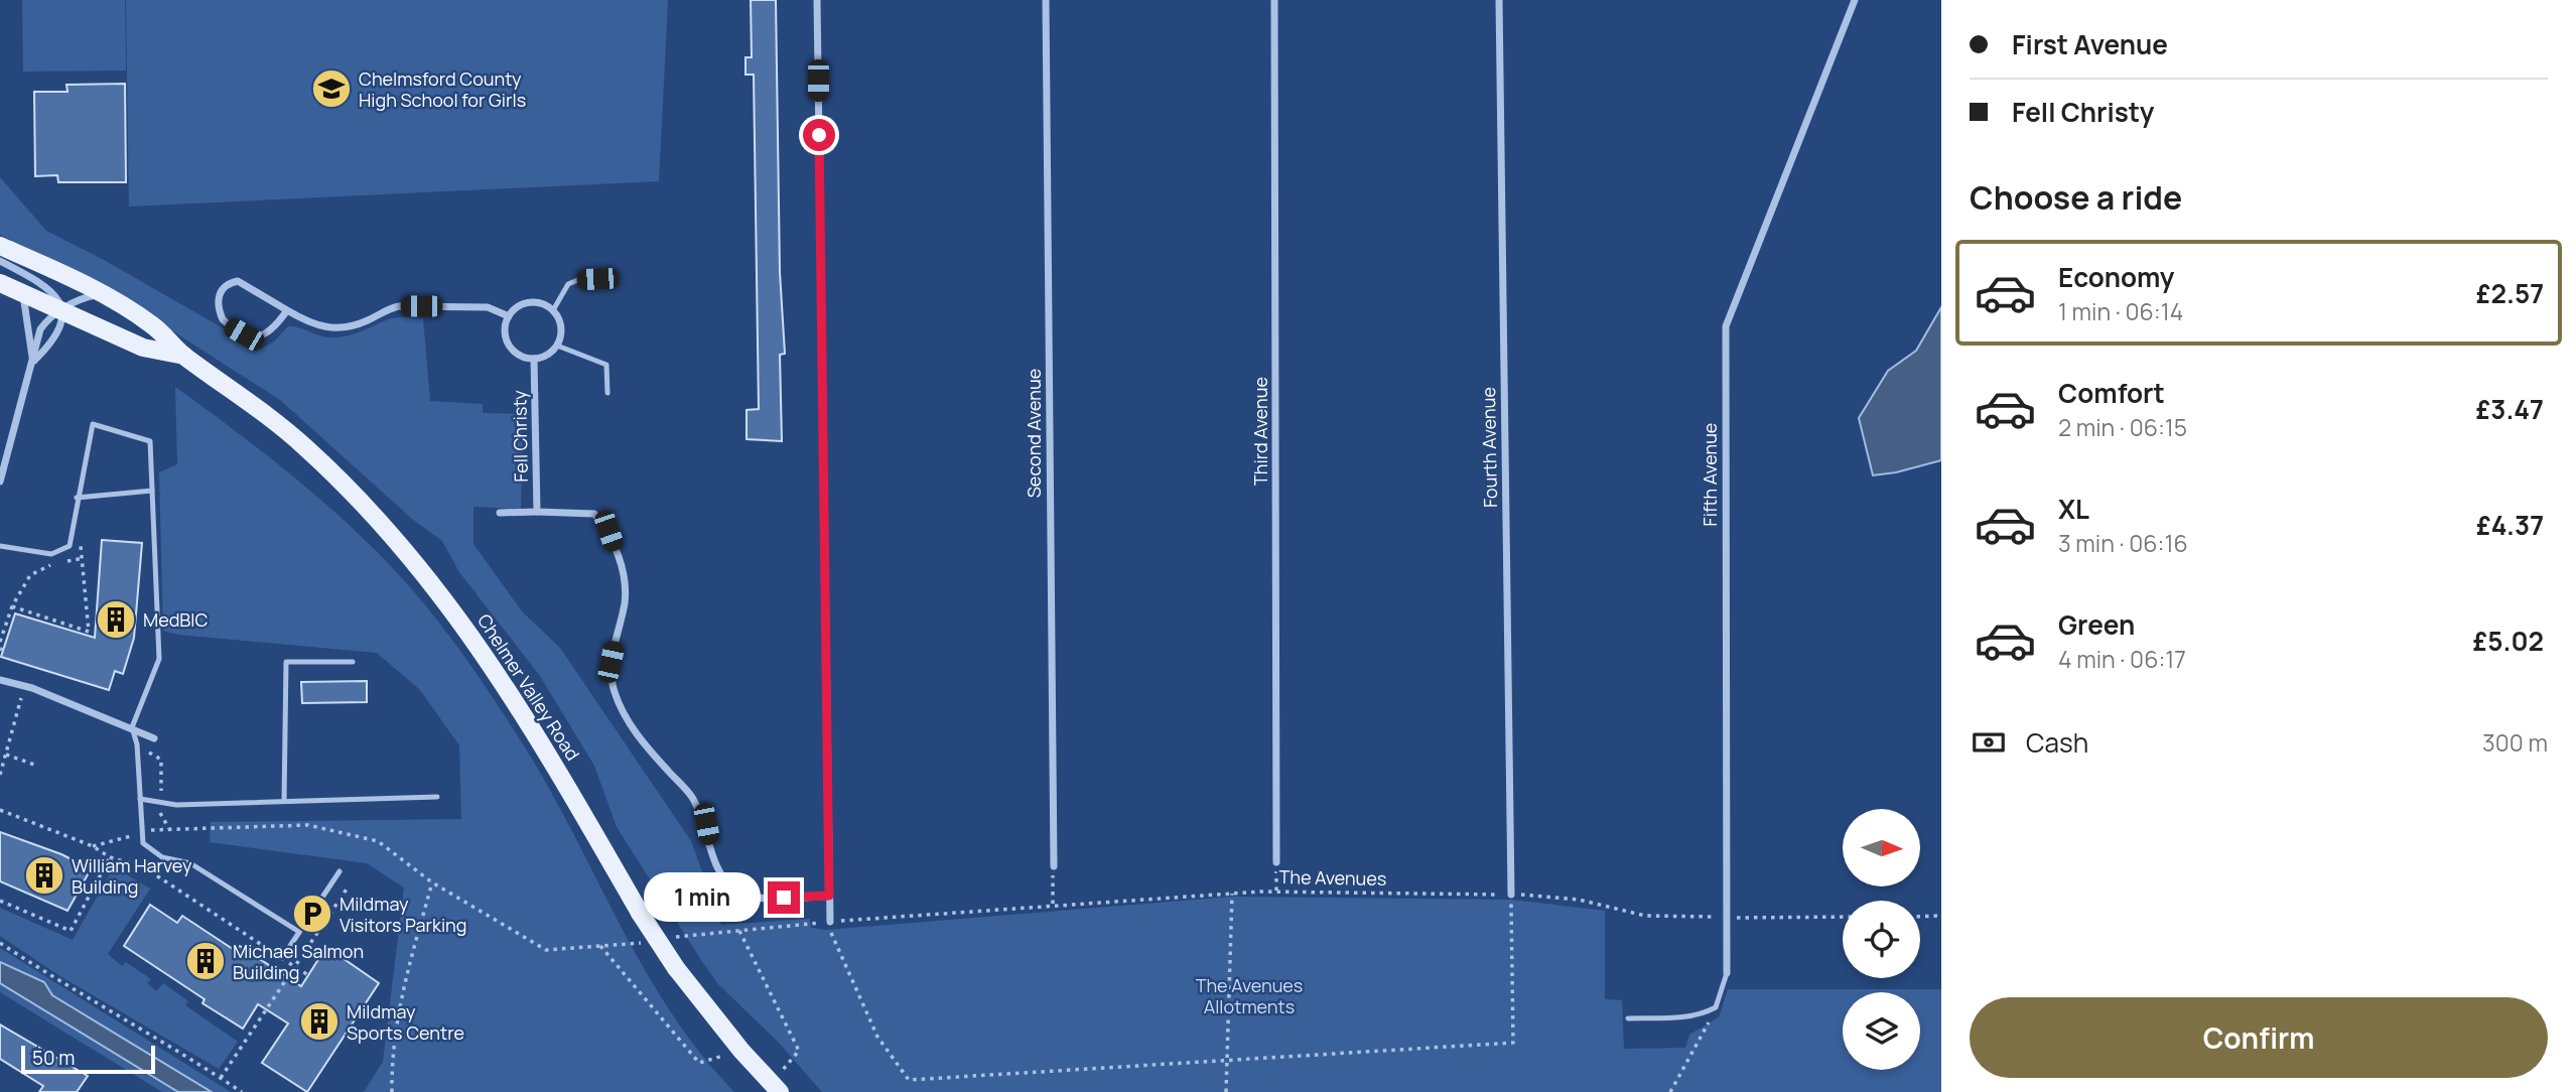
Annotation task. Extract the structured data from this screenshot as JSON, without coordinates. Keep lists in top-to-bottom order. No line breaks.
{"streets":{"main road":["Chelmer Valley Road"],"street":["Third Avenue","Second Avenue","Fell Christy","Fourth Avenue","Fifth Avenue"],"path":["The Avenues"]},"crossings":[["Fourth Avenue","The Avenues"],["Fifth Avenue","The Avenues"]],"parks":["The Avenues Allotments"],"places":{"school or university":["Chelmsford County High School for Girls"],"building":["MedBIC","William Harvey Building","Michael Salmon Building","Mildmay Sports Centre"],"parking":["Mildmay Visitors Parking"]},"scale_bar":"50 m","north":"right","page":{"banner":["First Avenue","Fell Christy"],"heading":"Choose a ride","list":[{"name":"Economy","note":"1 min · 06:14","value":"£2.57"},{"name":"Comfort","note":"2 min · 06:15","value":"£3.47"},{"name":"XL","note":"3 min · 06:16","value":"£4.37"},{"name":"Green","note":"4 min · 06:17","value":"£5.02"}],"pay":["Cash","300 m"],"bubble":"1 min","buttons":"Confirm","scale":"50 m"}}
